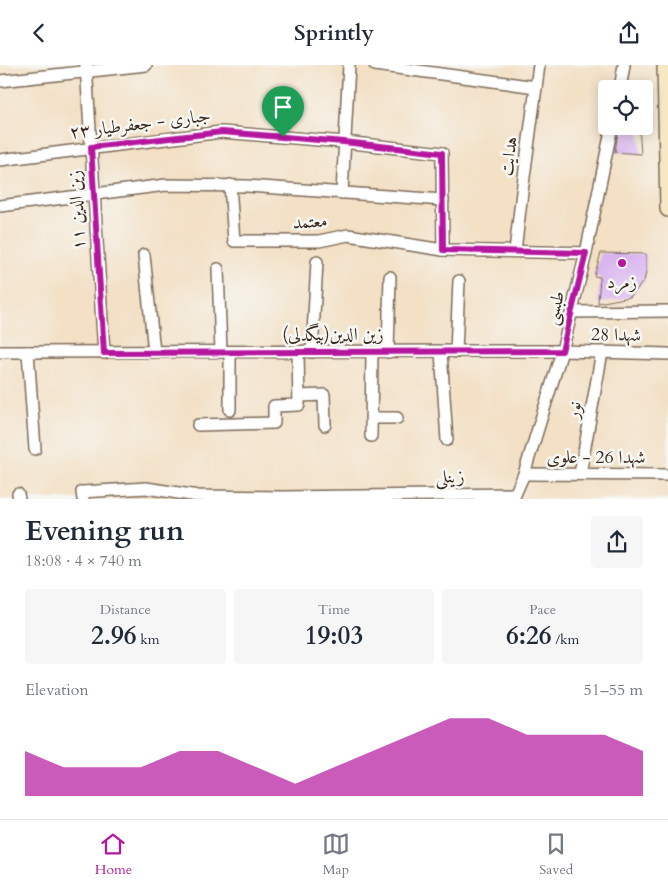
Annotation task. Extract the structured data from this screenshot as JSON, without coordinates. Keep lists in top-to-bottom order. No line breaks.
{"streets":{"street":["جباری - جعفرطیار ۲۳","هدایت","زین الدین ۱۱","معتمد","طبسی","زین الدین(بیگدلی)","شهدا 28","نور","شهدا 26 - علوی","زینلی"]},"crossings":[["جباری - جعفرطیار ۲۳","زین الدین ۱۱"],["هدایت","معتمد"],["زین الدین ۱۱","زین الدین(بیگدلی)"],["معتمد","طبسی"],["طبسی","زین الدین(بیگدلی)"],["طبسی","شهدا 28"],["طبسی","شهدا 26 - علوی"],["طبسی","زینلی"],["زین الدین(بیگدلی)","شهدا 28"],["شهدا 28","نور"],["نور","شهدا 26 - علوی"]],"places":["زمرد"],"page":{"header":"Sprintly","heading":["Evening run","18:08 · 4 × 740 m"],"stats":[["Distance","2.96 km"],["Time","19:03"],["Pace","6:26 /km"]],"chart":["Elevation","51–55 m"],"tabs":["Home","Map","Saved"]}}
